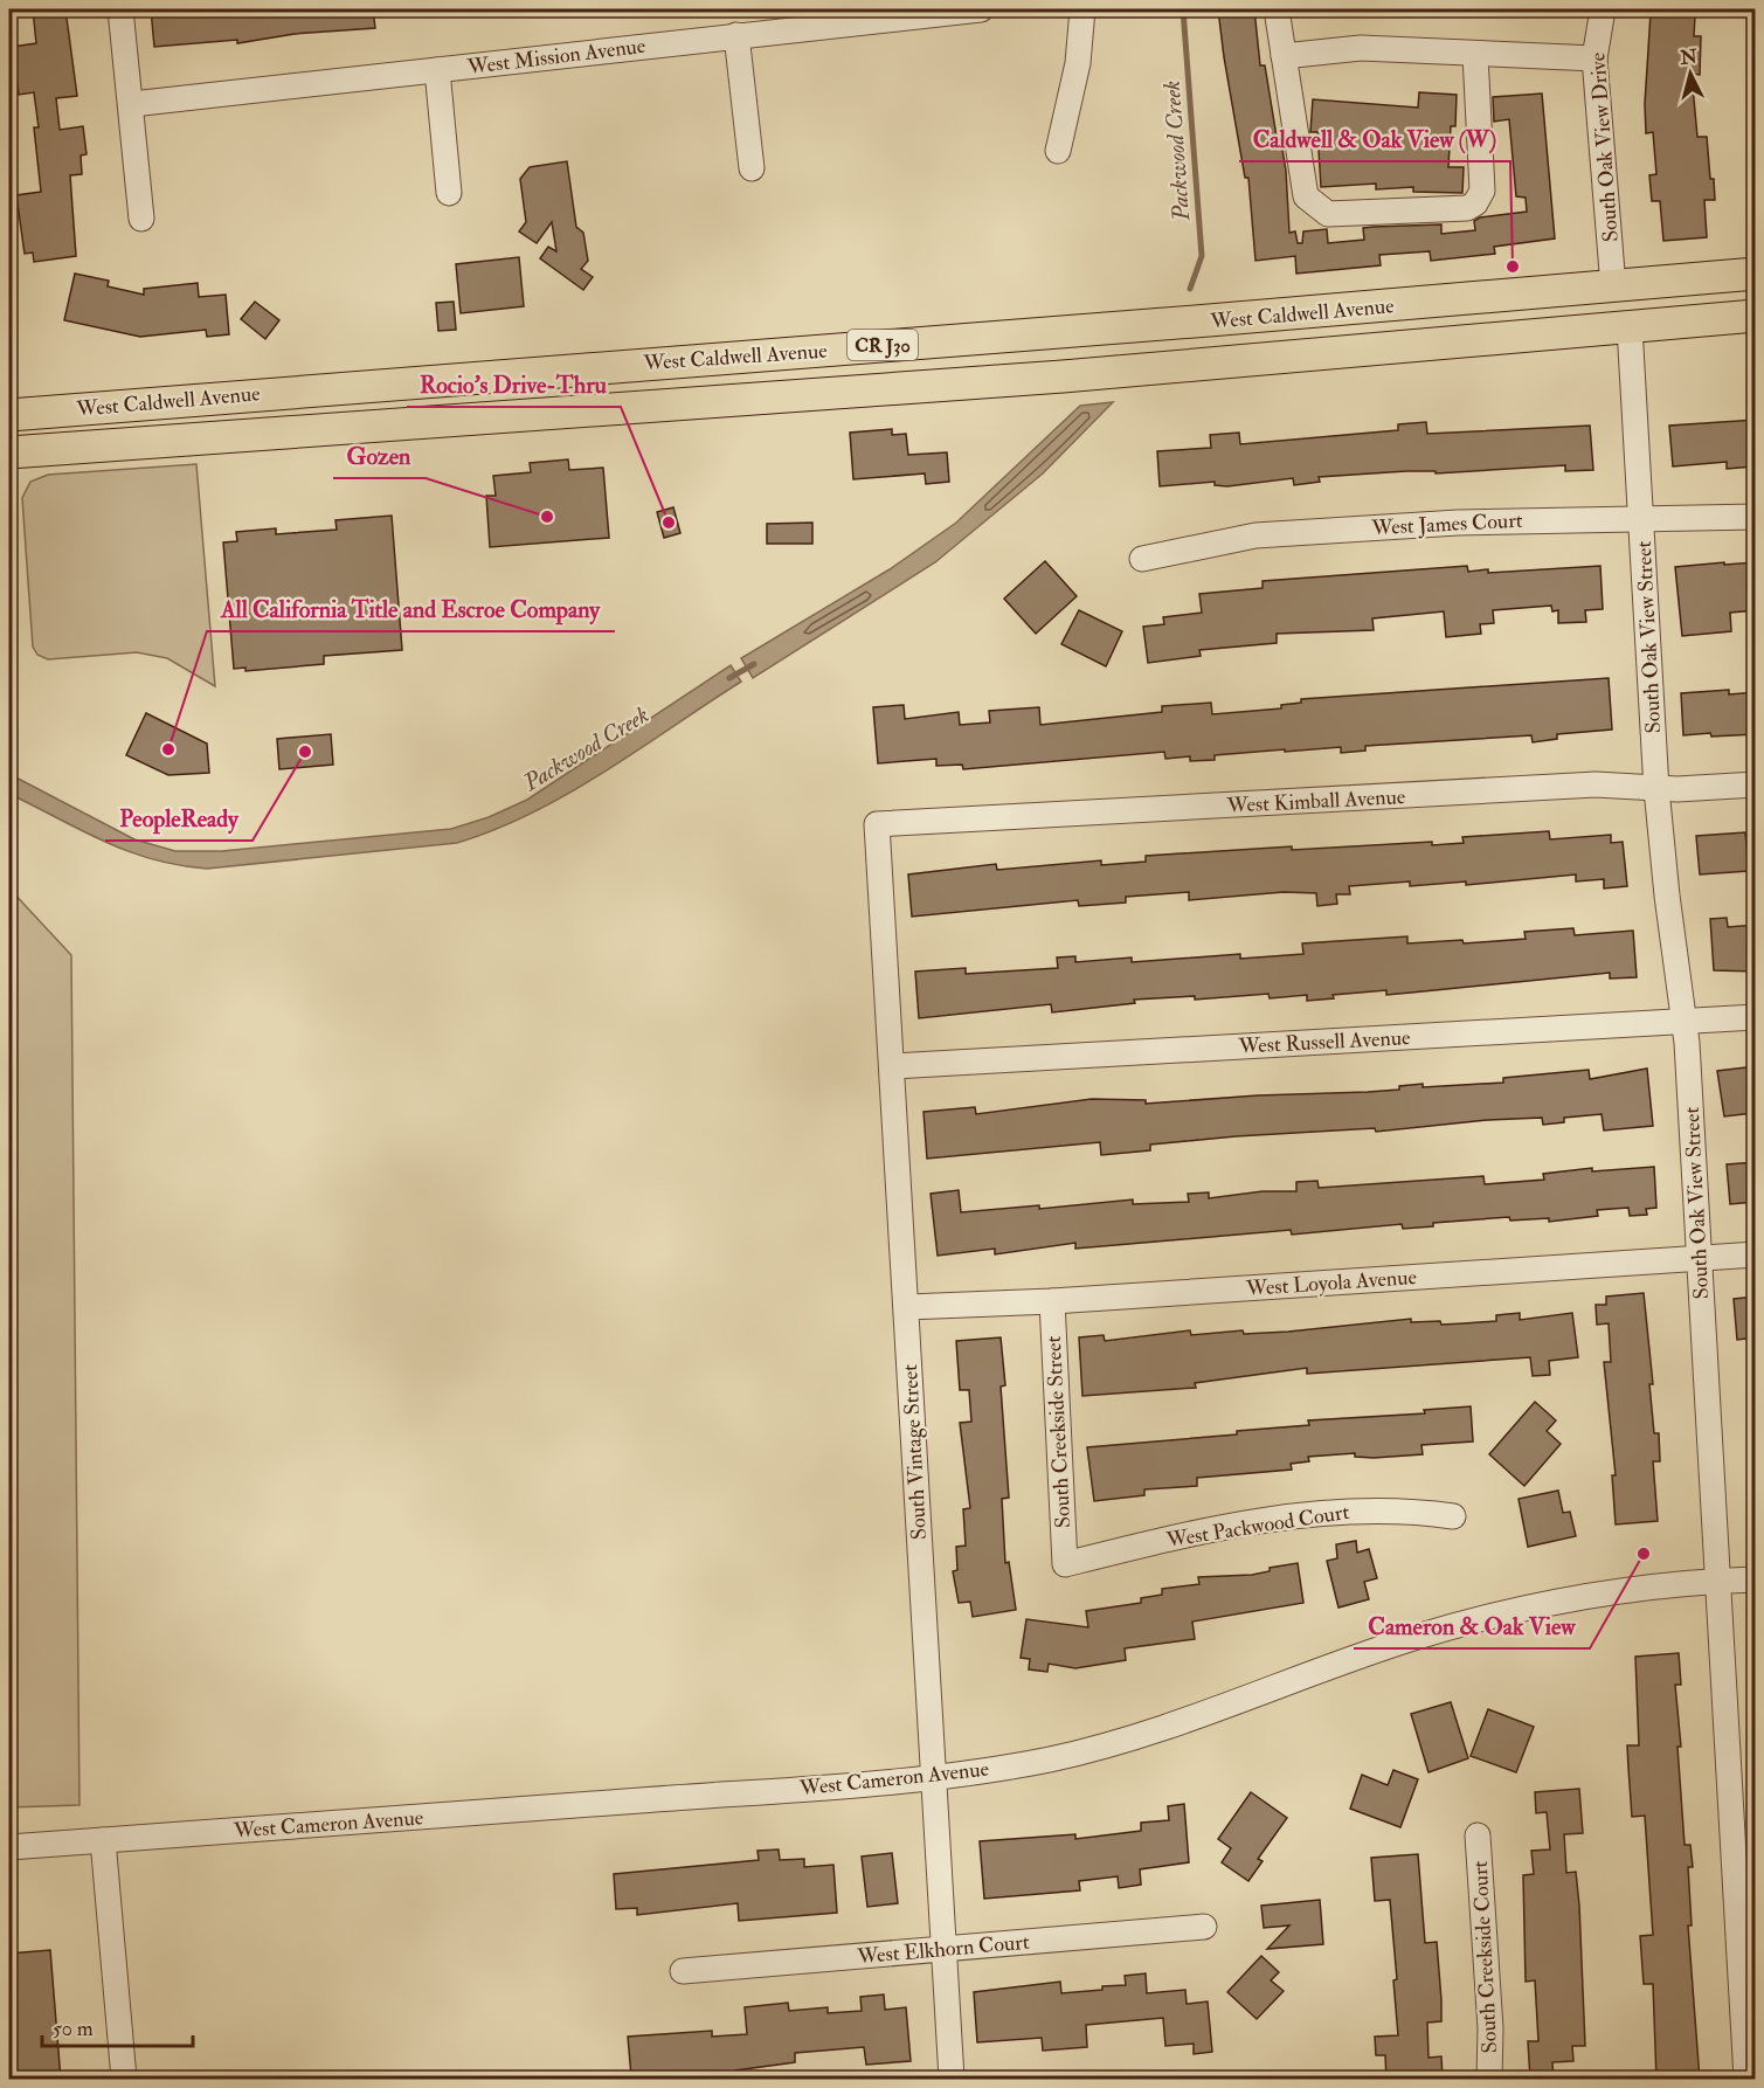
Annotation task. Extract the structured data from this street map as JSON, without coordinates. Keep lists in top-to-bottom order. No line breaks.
{"streets":{"main road":["West Caldwell Avenue","CR J30"],"street":["West Mission Avenue","South Oak View Drive","West James Court","South Oak View Street","West Kimball Avenue","West Russell Avenue","West Loyola Avenue","South Creekside Street","South Vintage Street","West Packwood Court","West Cameron Avenue","West Elkhorn Court","South Creekside Court"]},"crossings":[["South Oak View Drive","West Caldwell Avenue"],["West Caldwell Avenue","South Oak View Street"],["West James Court","South Oak View Street"],["South Oak View Street","West Kimball Avenue"],["South Oak View Street","West Russell Avenue"],["South Oak View Street","West Loyola Avenue"],["South Oak View Street","West Cameron Avenue"],["West Kimball Avenue","South Vintage Street"],["West Russell Avenue","South Vintage Street"],["West Loyola Avenue","South Creekside Street"],["West Loyola Avenue","South Vintage Street"],["South Creekside Street","West Packwood Court"],["South Vintage Street","West Cameron Avenue"],["South Vintage Street","West Elkhorn Court"]],"water":["Packwood Creek"],"places":["Caldwell & Oak View (W)","Gozen","Rocio's Drive-Thru","All California Title and Escroe Company","PeopleReady","Cameron & Oak View"],"scale_bar":"50 m","north":"top"}
